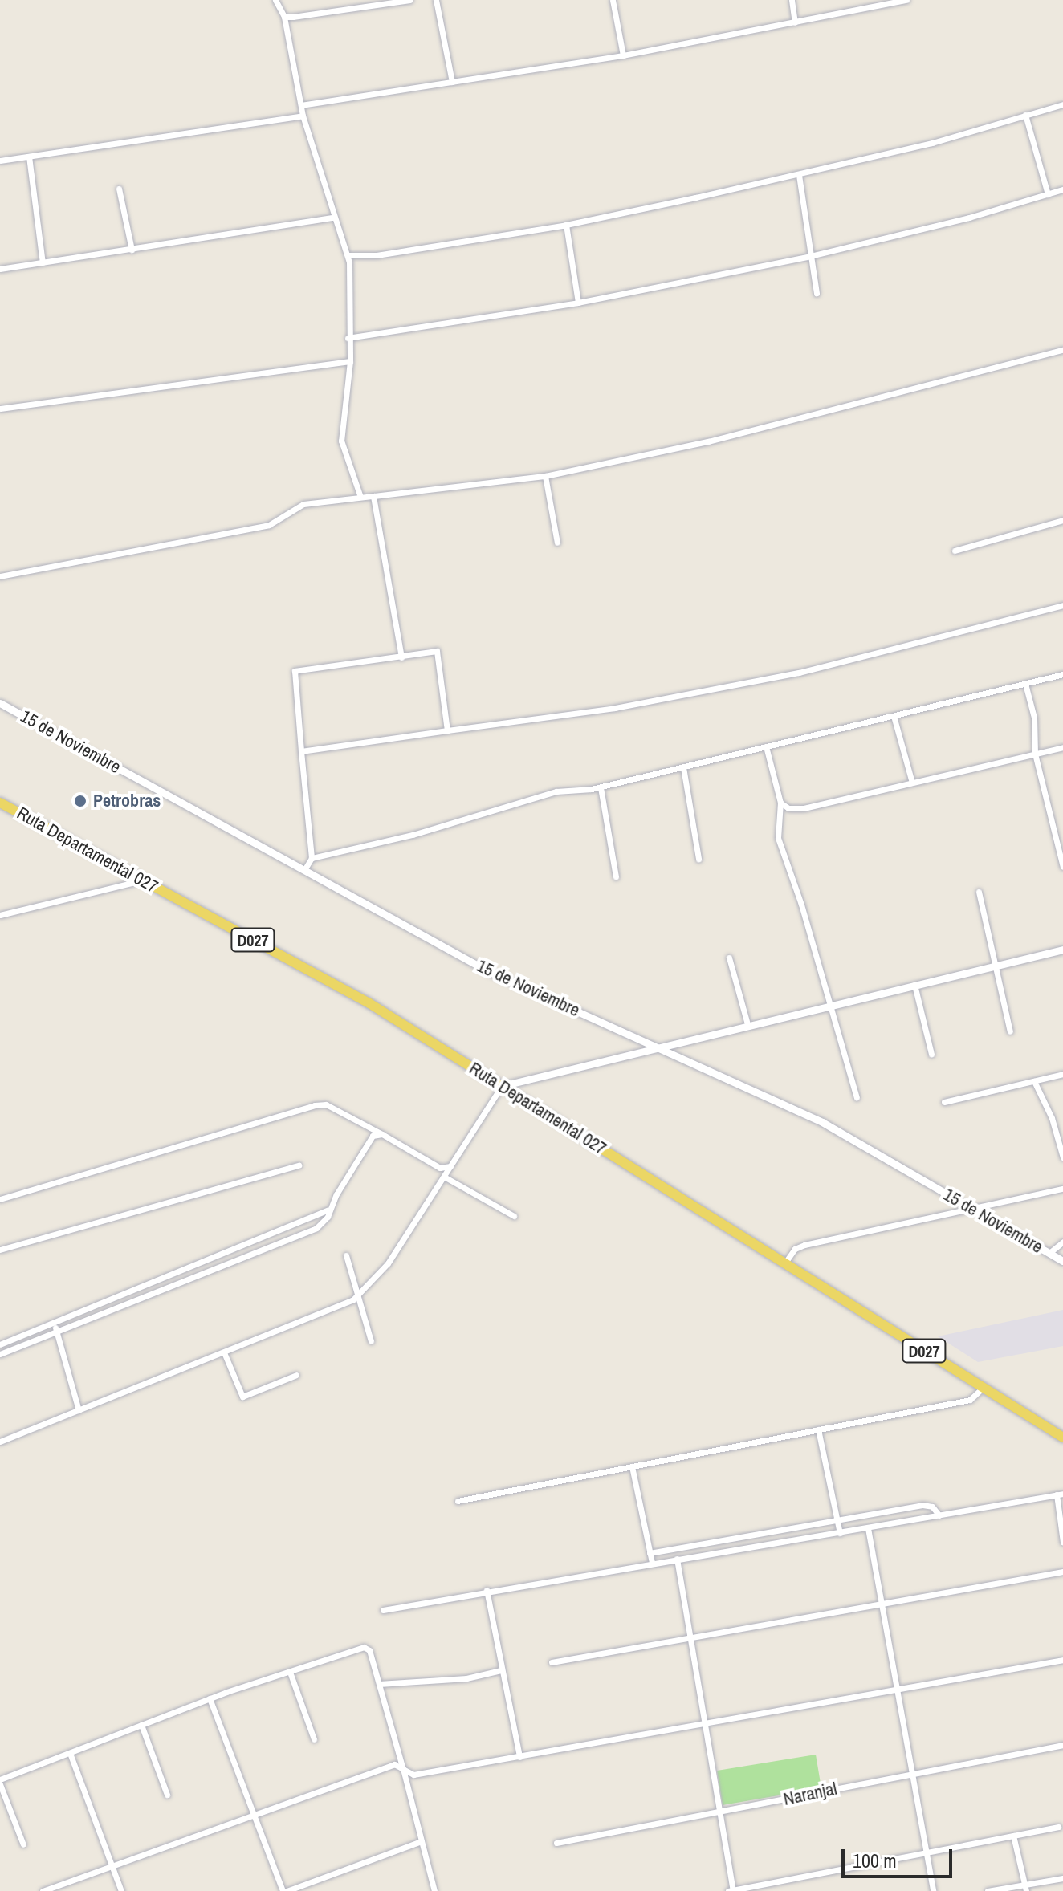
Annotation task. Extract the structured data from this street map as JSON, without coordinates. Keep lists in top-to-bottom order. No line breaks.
{"streets":{"main road":["Ruta Departamental 027","D027"],"street":["15 de Noviembre","Naranjal"]},"places":["Petrobras"],"scale_bar":"100 m"}
